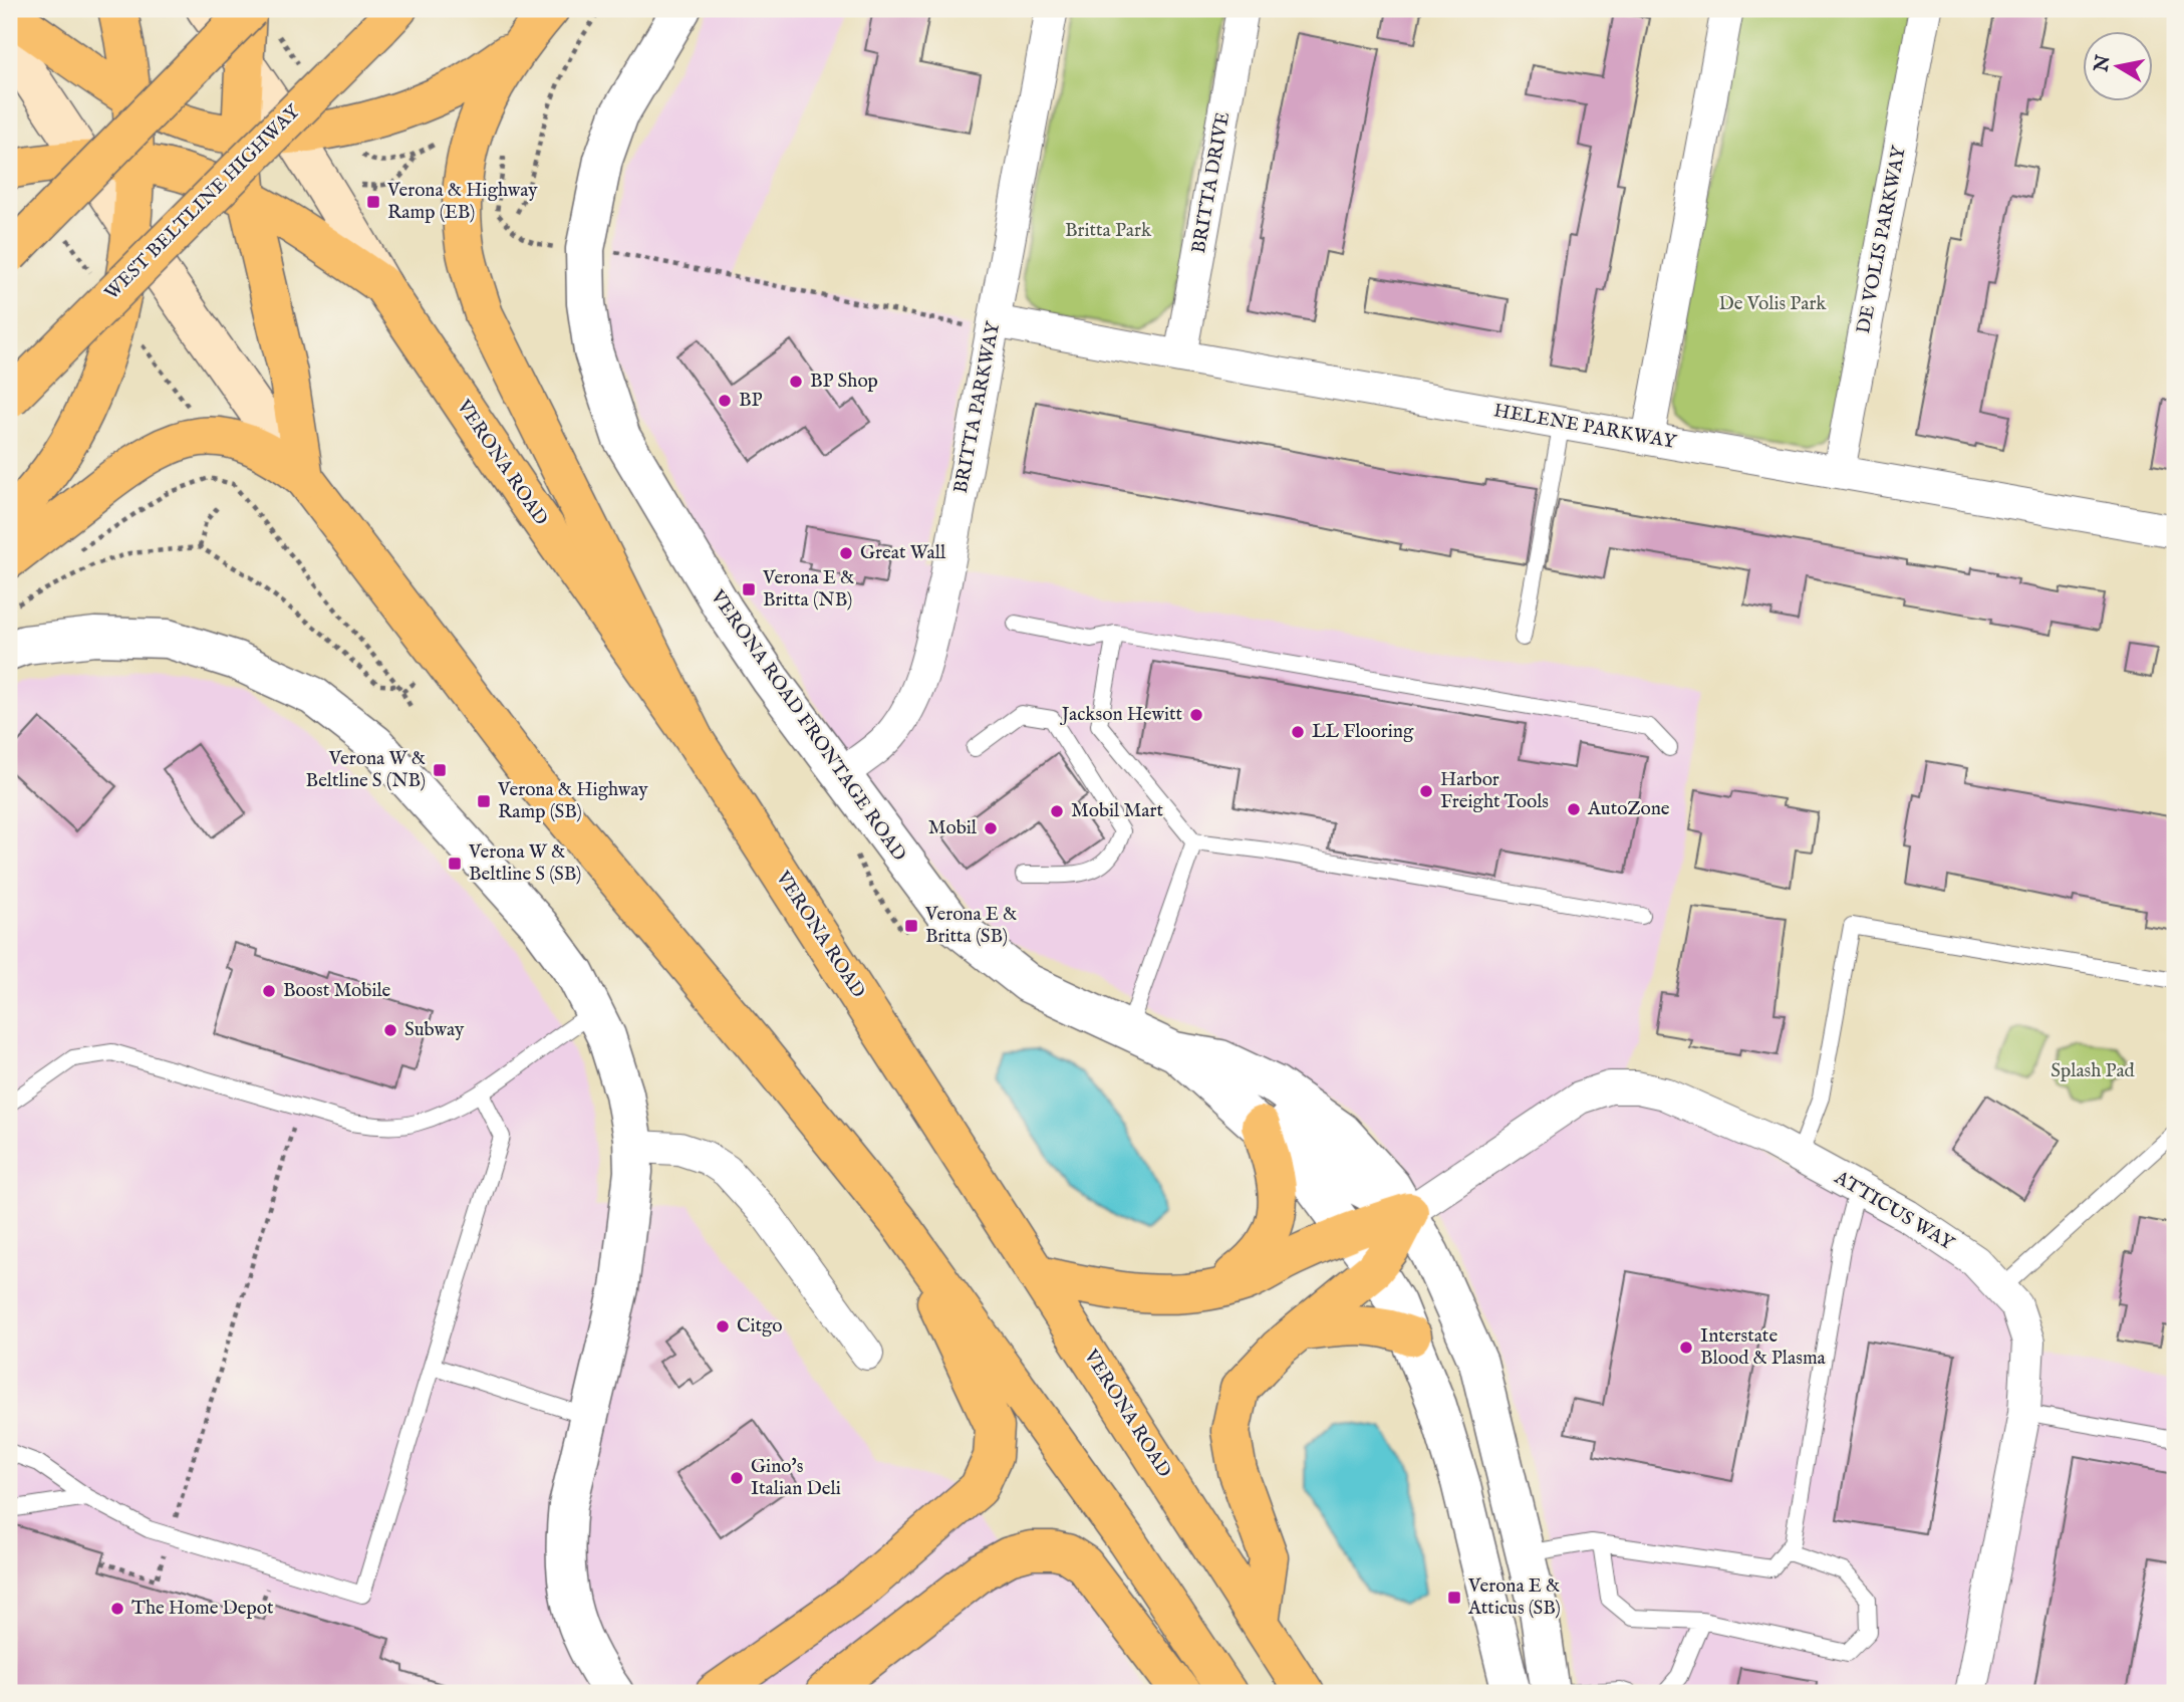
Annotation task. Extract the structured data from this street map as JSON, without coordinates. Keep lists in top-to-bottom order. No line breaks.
{"streets":{"highway":["WEST BELTLINE HIGHWAY","VERONA ROAD"],"street":["BRITTA DRIVE","DE VOLIS PARKWAY","BRITTA PARKWAY","HELENE PARKWAY","VERONA ROAD FRONTAGE ROAD","ATTICUS WAY"]},"crossings":[["BRITTA DRIVE","HELENE PARKWAY"],["DE VOLIS PARKWAY","HELENE PARKWAY"],["BRITTA PARKWAY","HELENE PARKWAY"],["BRITTA PARKWAY","VERONA ROAD FRONTAGE ROAD"],["VERONA ROAD FRONTAGE ROAD","ATTICUS WAY"]],"parks":["Britta Park","De Volis Park","Splash Pad"],"places":{"transit":["Verona & Highway Ramp (EB)","Verona E & Britta (NB)","Verona W & Beltline S (NB)","Verona & Highway Ramp (SB)","Verona W & Beltline S (SB)","Verona E & Britta (SB)","Verona E & Atticus (SB)"],"other":["BP Shop","BP","Great Wall","Jackson Hewitt","LL Flooring","Harbor Freight Tools","AutoZone","Mobil Mart","Mobil","Boost Mobile","Subway","Citgo","Interstate Blood & Plasma","Gino's Italian Deli","The Home Depot"]},"north":"left"}
